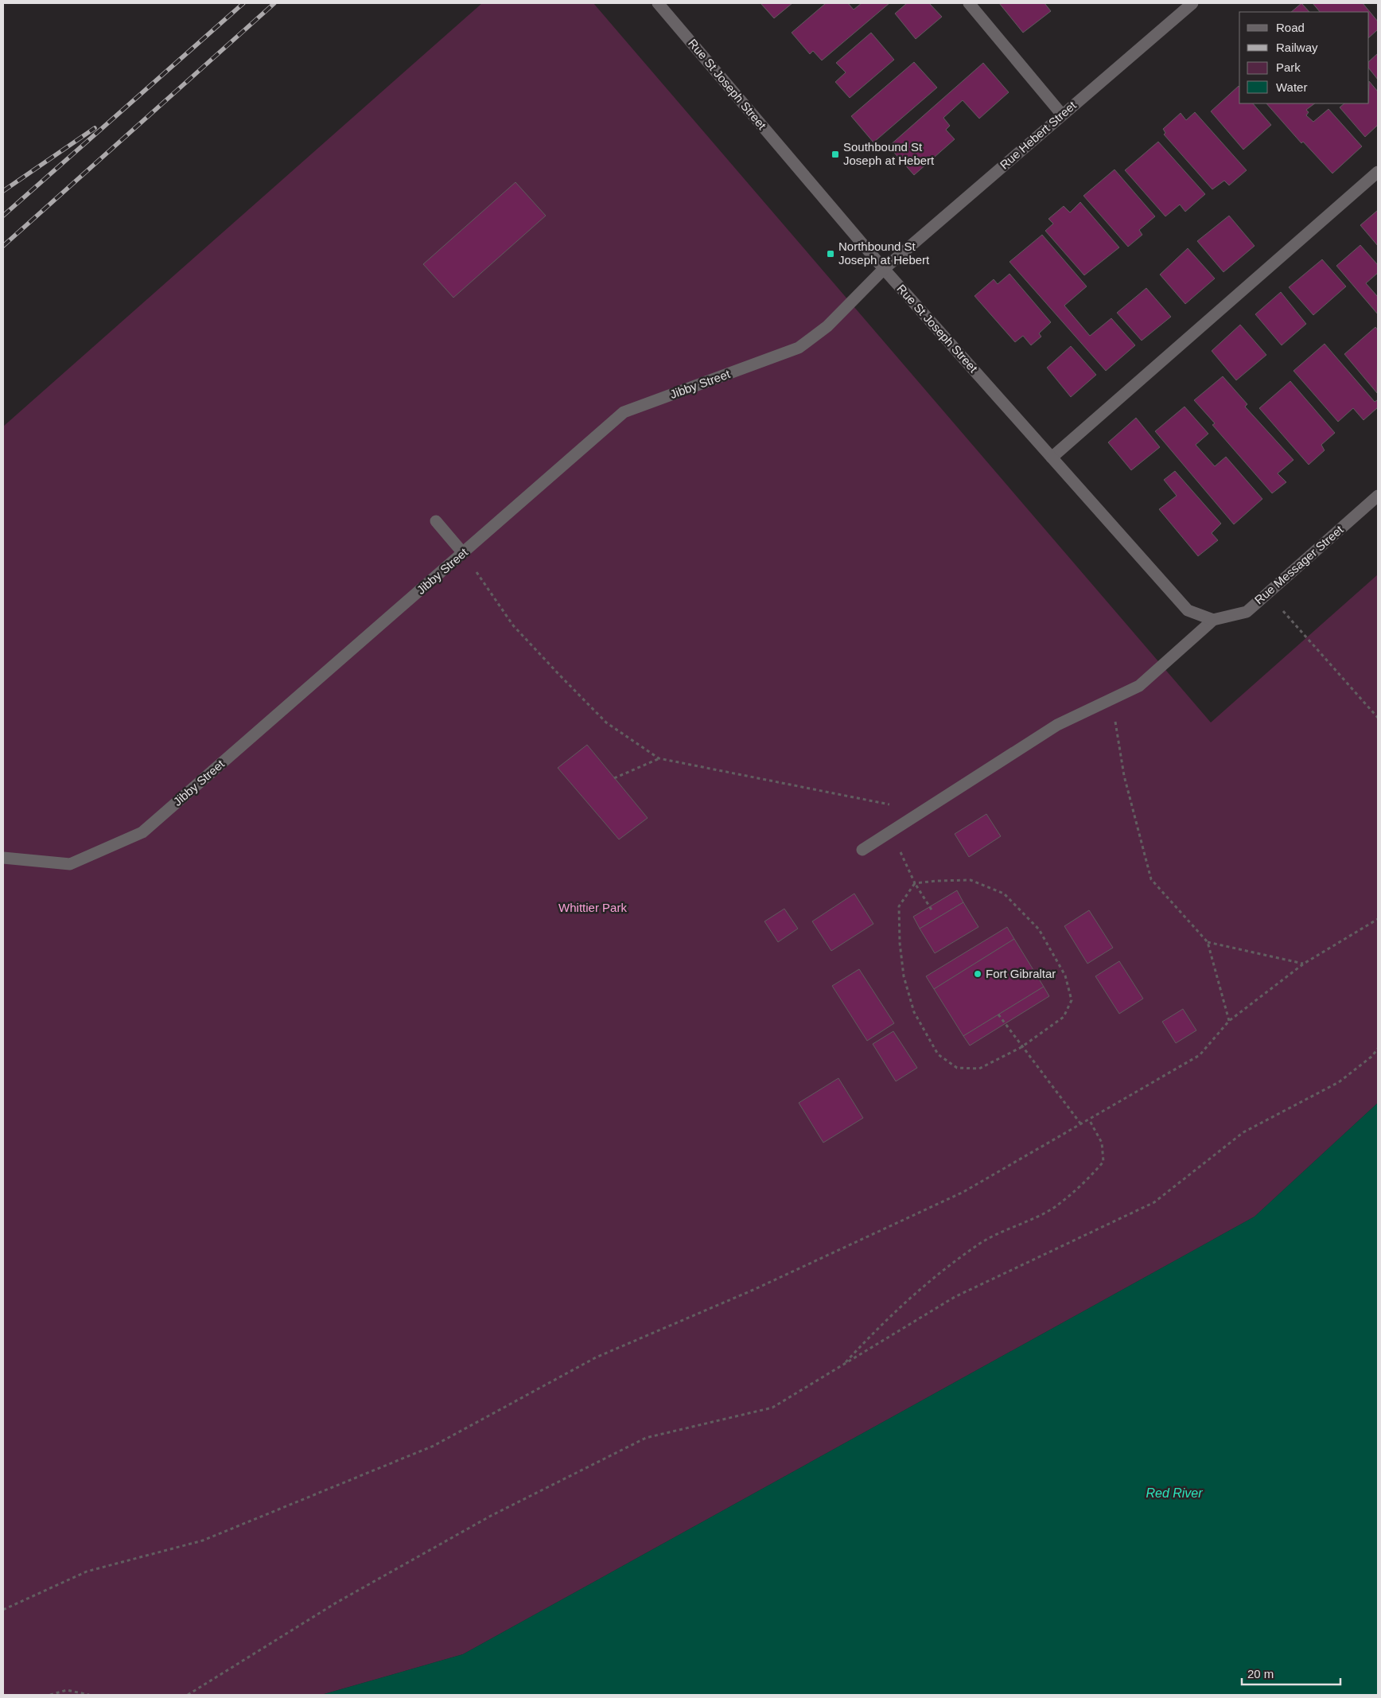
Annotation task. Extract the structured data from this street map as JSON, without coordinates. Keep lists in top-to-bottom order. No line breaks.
{"streets":{"street":["Rue St Joseph Street","Rue Hebert Street","Jibby Street","Rue Messager Street"]},"crossings":[["Rue St Joseph Street","Rue Hebert Street"],["Rue St Joseph Street","Jibby Street"],["Rue St Joseph Street","Rue Messager Street"],["Rue Hebert Street","Jibby Street"]],"water":["Red River"],"parks":["Whittier Park"],"places":{"transit":["Southbound St Joseph at Hebert","Northbound St Joseph at Hebert"],"other":["Fort Gibraltar"]},"legend":["Road","Railway","Park","Water"],"scale_bar":"20 m"}
